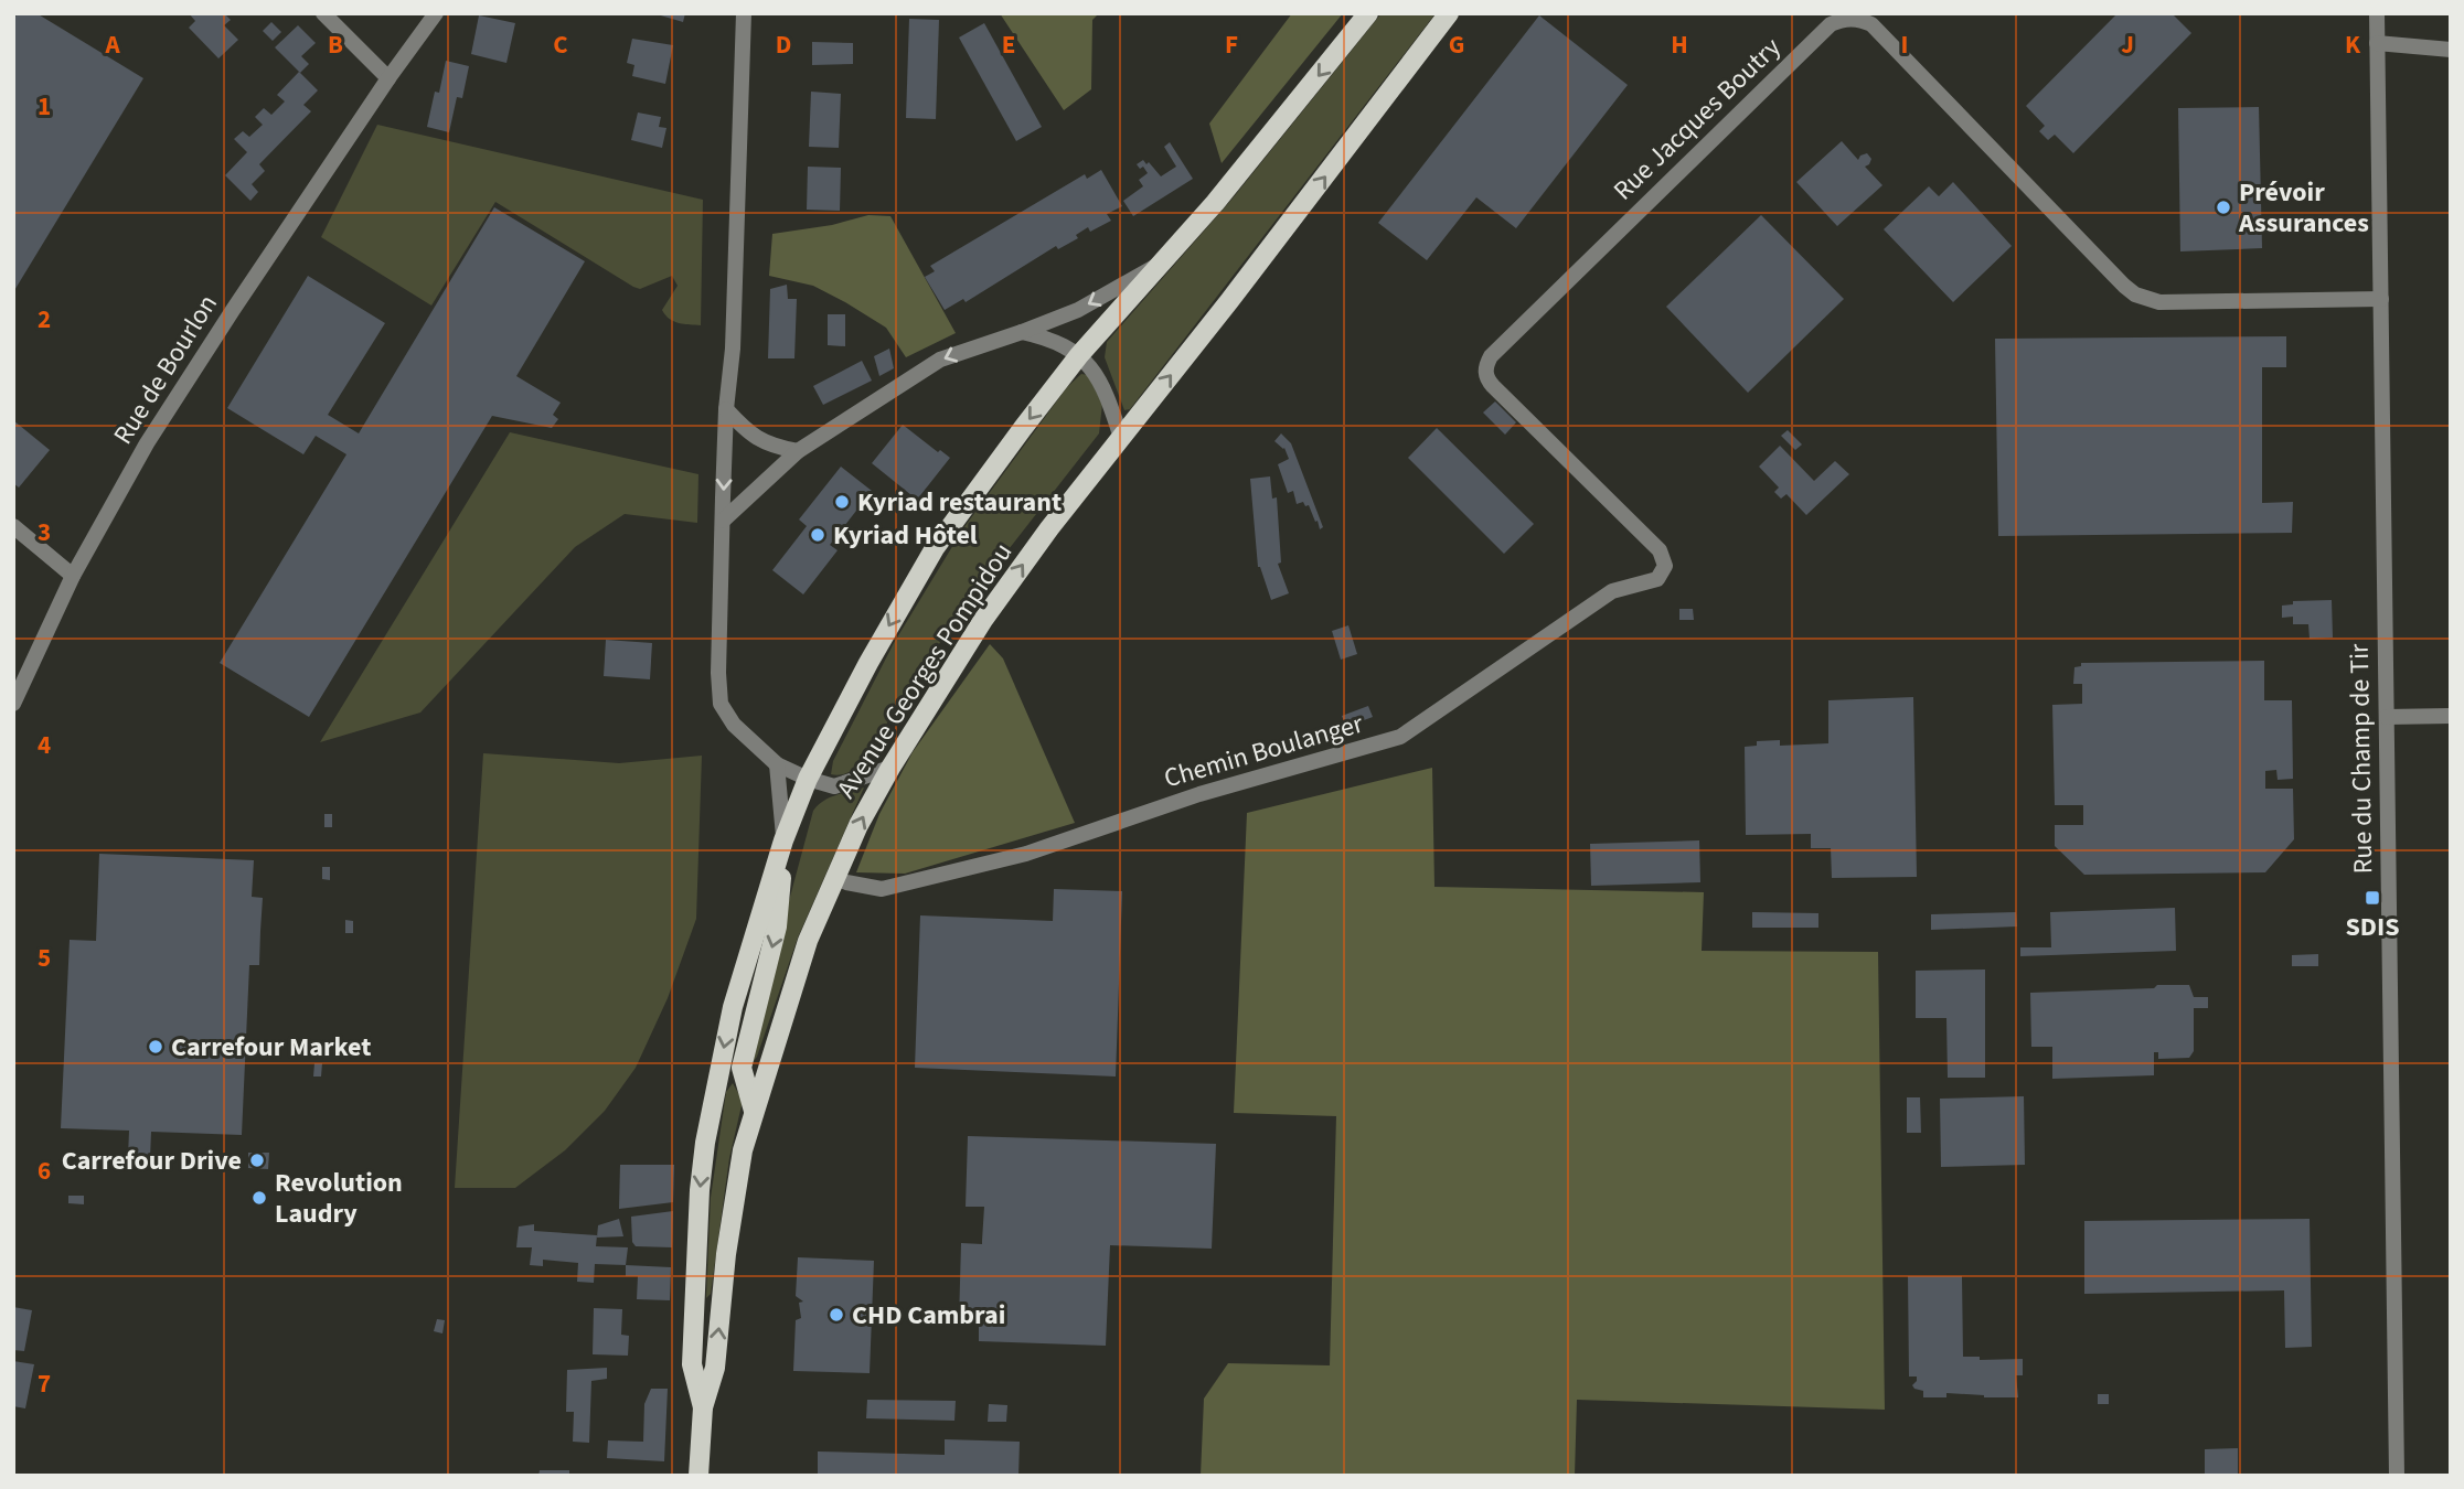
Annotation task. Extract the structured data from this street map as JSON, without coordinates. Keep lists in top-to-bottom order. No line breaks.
{"streets":{"main road":["Avenue Georges Pompidou"],"street":["Rue Jacques Boutry","Rue de Bourlon","Chemin Boulanger","Rue du Champ de Tir"]},"crossings":[["Rue Jacques Boutry","Chemin Boulanger"],["Rue Jacques Boutry","Rue du Champ de Tir"],["Avenue Georges Pompidou","Chemin Boulanger"]],"places":{"other":["Prévoir Assurances","Kyriad restaurant","Kyriad Hôtel","Carrefour Market","Carrefour Drive","Revolution Laudry","CHD Cambrai"],"transit":["SDIS"]},"grid":{"columns":["A","B","C","D","E","F","G","H","I","J","K"],"rows":["1","2","3","4","5","6","7"]}}
